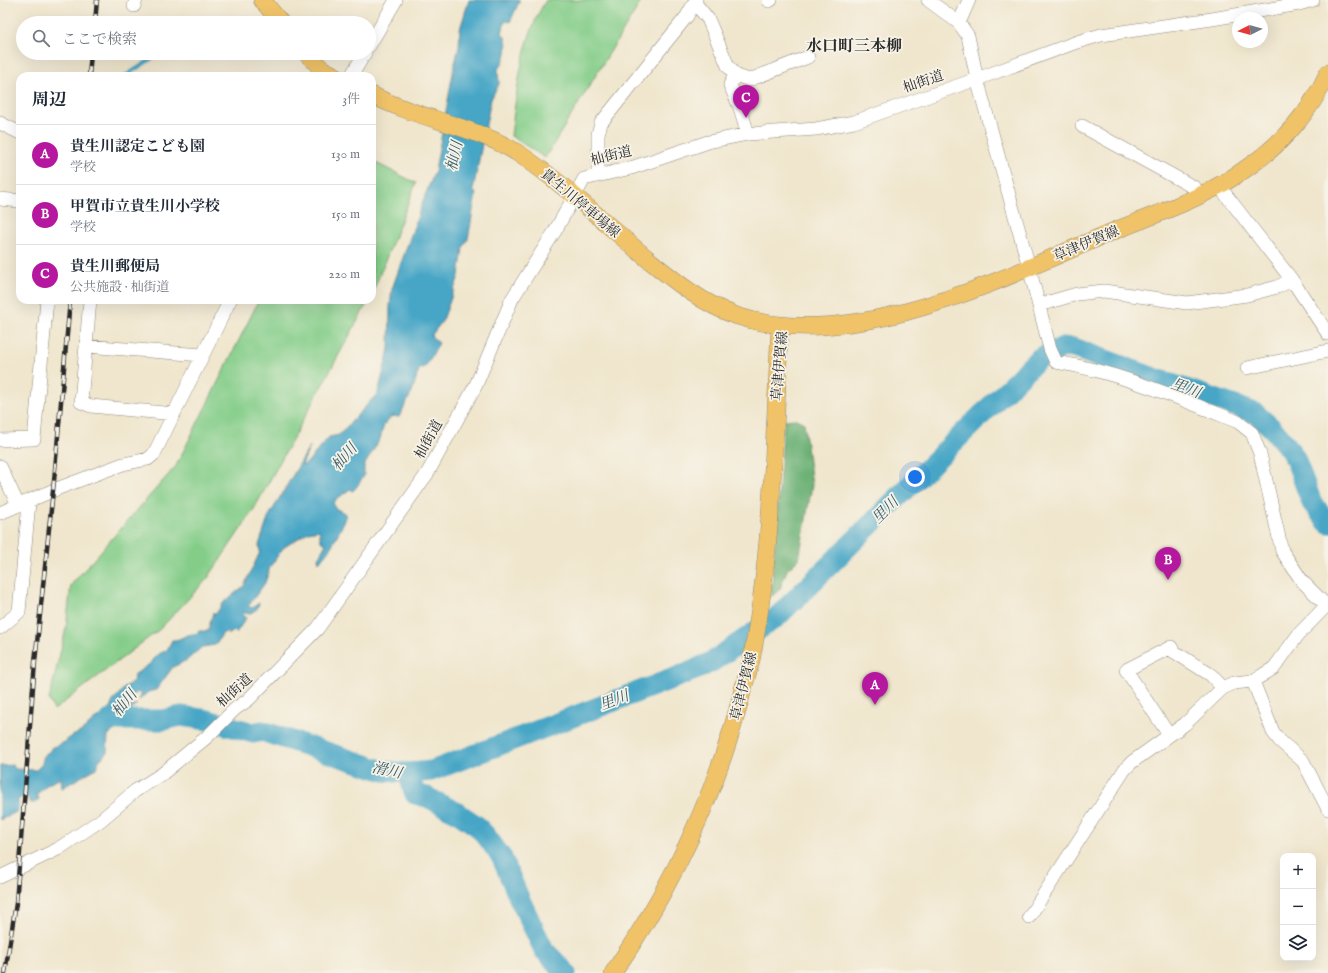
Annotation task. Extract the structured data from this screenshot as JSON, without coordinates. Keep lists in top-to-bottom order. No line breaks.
{"streets":{"main road":["貴生川停車場線","草津伊賀線"],"street":["杣街道"]},"crossings":[["杣街道","貴生川停車場線"],["貴生川停車場線","草津伊賀線"]],"districts":["水口町三本柳"],"water":["杣川","里川","滑川"],"north":"left","page":{"search":"ここで検索","heading":["周辺","3件"],"pins":["C","B","A"],"list":[{"mark":"A","name":"貴生川認定こども園","note":"学校","value":"130 m"},{"mark":"B","name":"甲賀市立貴生川小学校","note":"学校","value":"150 m"},{"mark":"C","name":"貴生川郵便局","note":"公共施設 · 杣街道","value":"220 m"}],"map_buttons":["+","−"]}}
